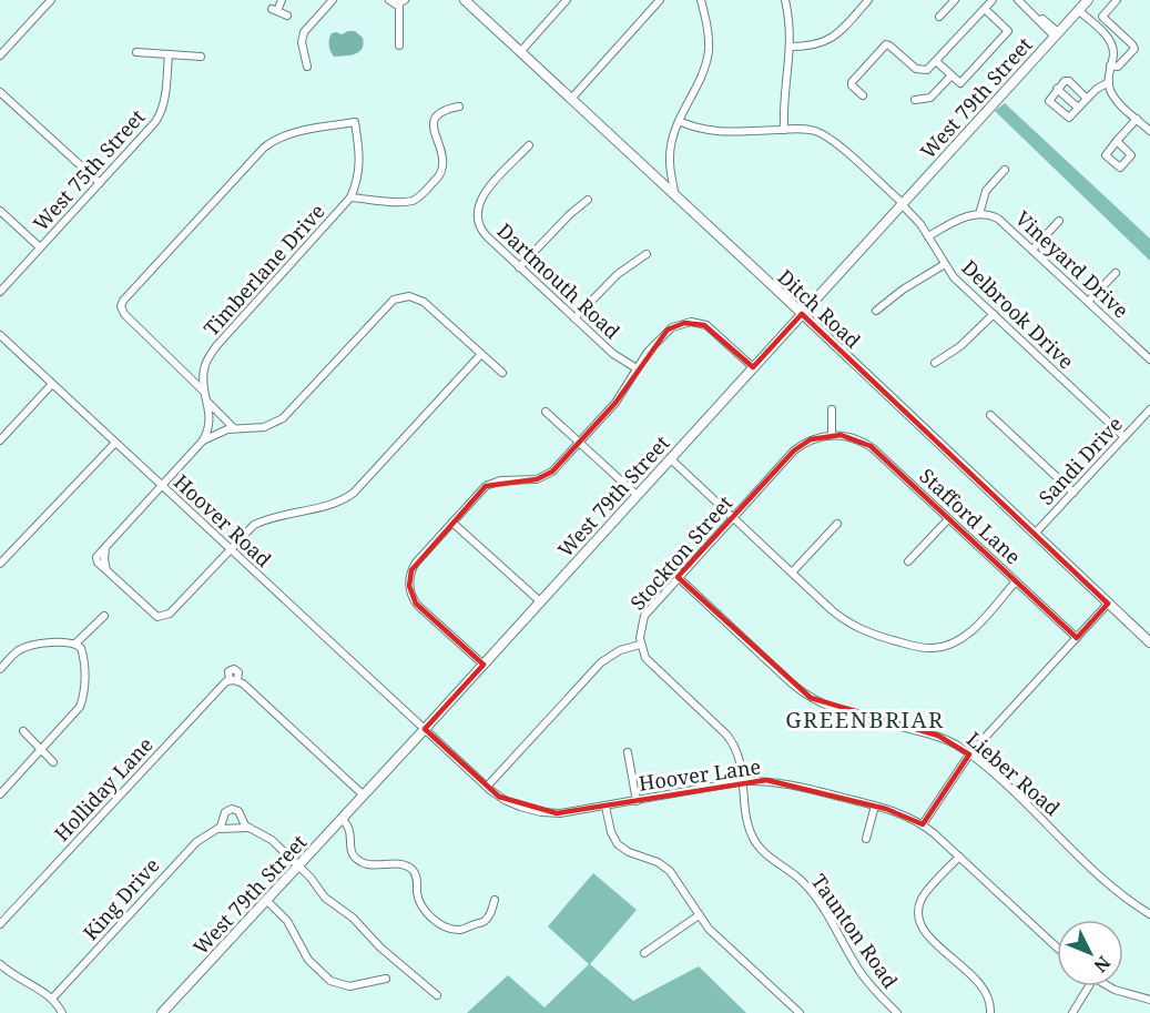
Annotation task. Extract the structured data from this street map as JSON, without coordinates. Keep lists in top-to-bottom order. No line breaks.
{"streets":{"main road":["West 79th Street","Ditch Road"],"street":["West 75th Street","Vineyard Drive","Timberlane Drive","Dartmouth Road","Delbrook Drive","Sandi Drive","Stafford Lane","Hoover Road","Stockton Street","Lieber Road","Hoover Lane","Holliday Lane","King Drive","Taunton Road"]},"crossings":[["West 79th Street","Ditch Road"],["West 79th Street","Delbrook Drive"],["West 79th Street","Hoover Road"],["West 79th Street","Hoover Lane"],["West 79th Street","King Drive"],["Ditch Road","Sandi Drive"],["Delbrook Drive","Sandi Drive"],["Stafford Lane","Stockton Street"],["Hoover Road","Hoover Lane"],["Stockton Street","Lieber Road"],["Stockton Street","Hoover Lane"],["Stockton Street","Taunton Road"],["Hoover Lane","Taunton Road"]],"districts":["GREENBRIAR"],"north":"bottom right"}
